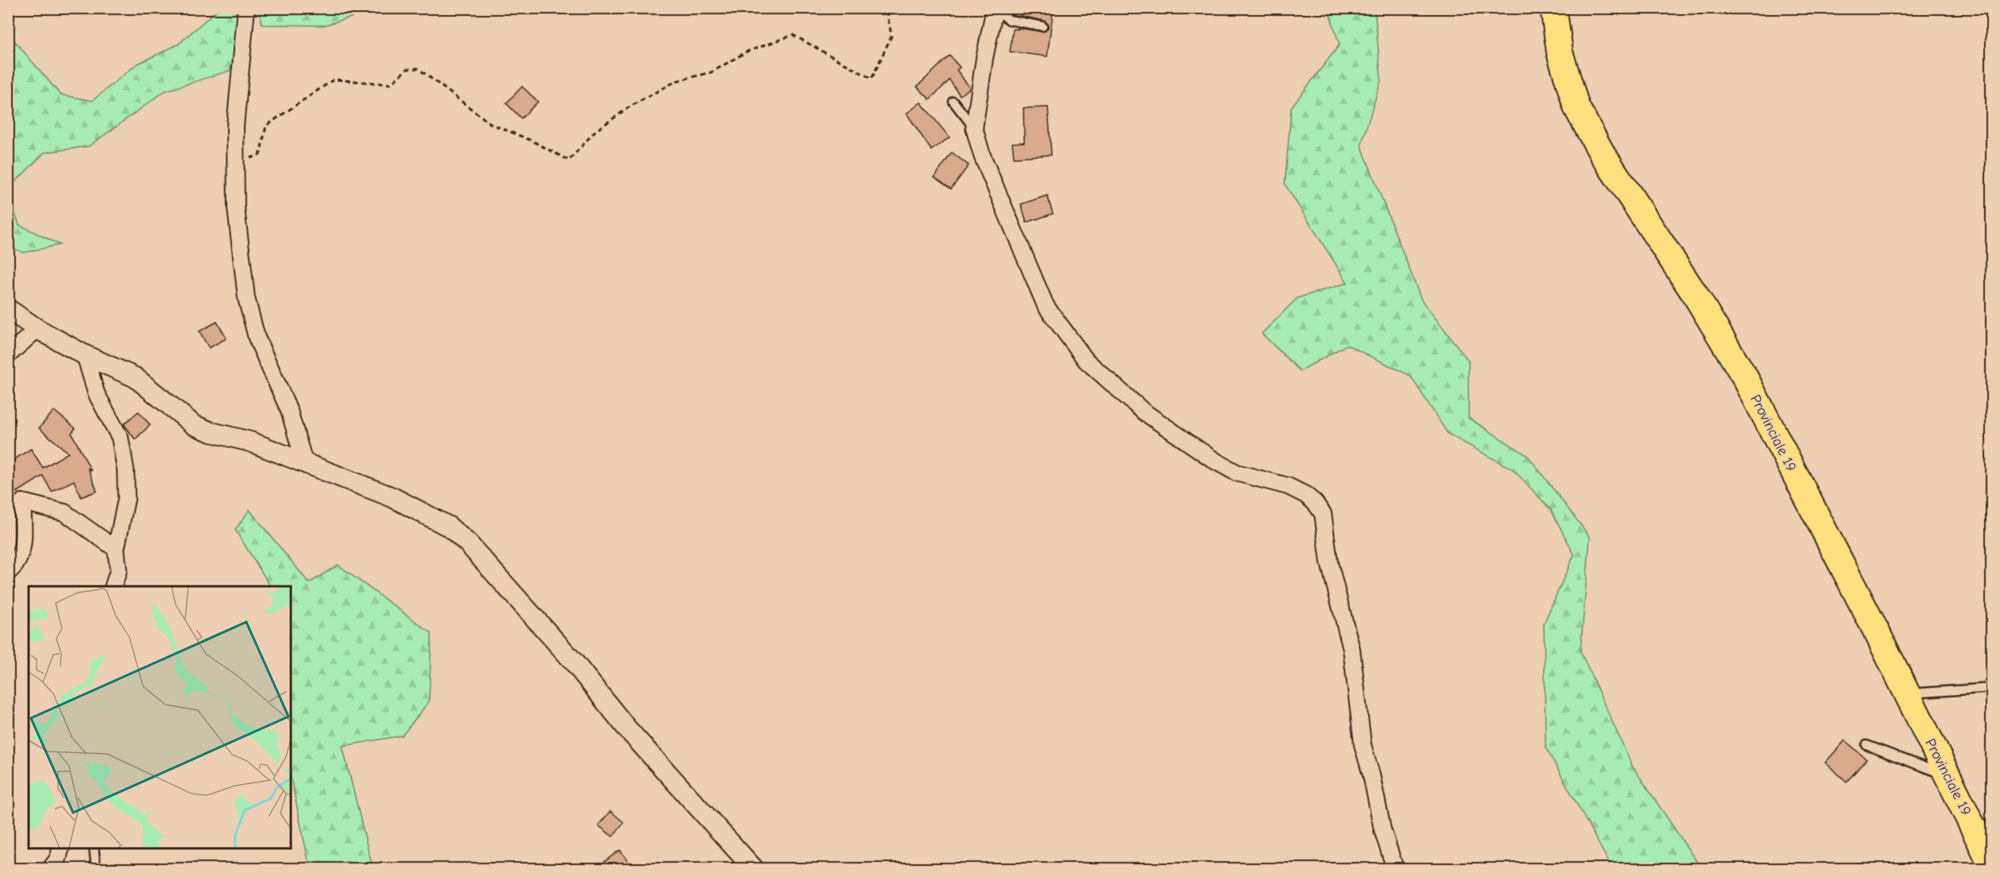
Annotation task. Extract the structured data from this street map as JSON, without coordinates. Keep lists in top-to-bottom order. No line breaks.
{"streets":{"main road":["Provinciale 19"]}}
